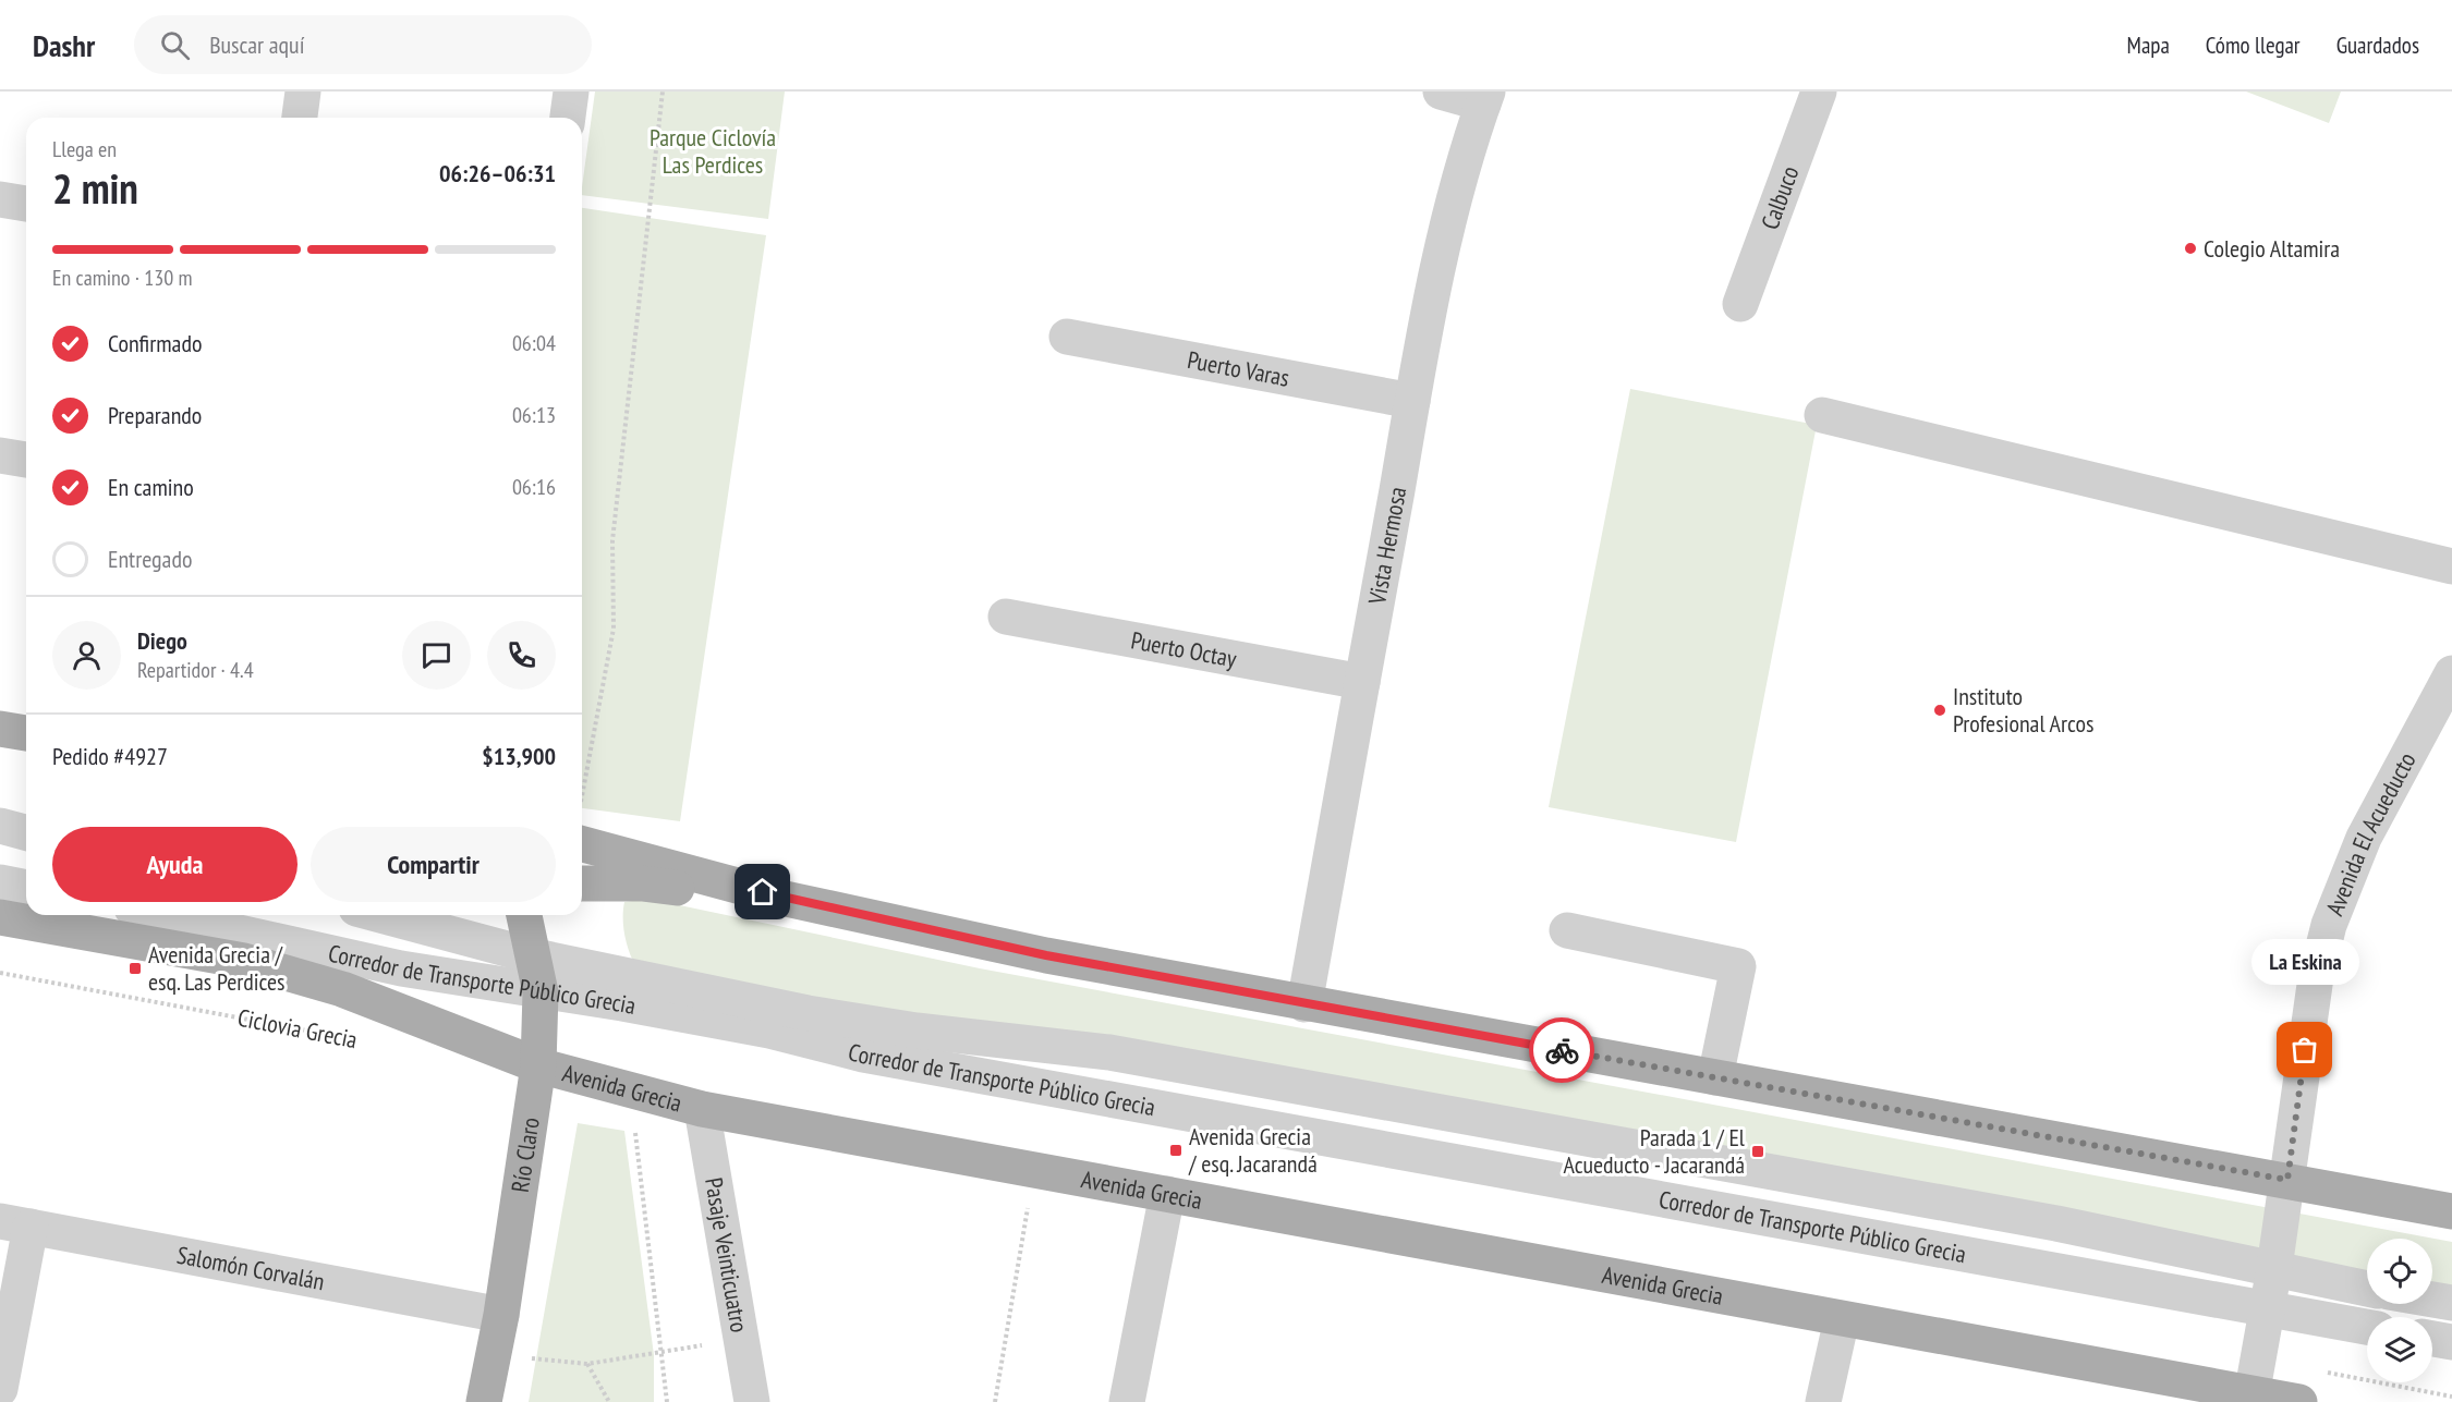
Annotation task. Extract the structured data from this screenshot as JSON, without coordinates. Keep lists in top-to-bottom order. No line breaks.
{"streets":{"main road":["Avenida Grecia","Río Claro"],"street":["Calbuco","Puerto Varas","Vista Hermosa","Puerto Octay","Avenida El Acueducto","Corredor de Transporte Público Grecia","Pasaje Veinticuatro","Salomón Corvalán"],"path":["Ciclovia Grecia"]},"crossings":[["Puerto Varas","Vista Hermosa"],["Vista Hermosa","Puerto Octay"],["Avenida El Acueducto","Corredor de Transporte Público Grecia"],["Avenida El Acueducto","Avenida Grecia"],["Corredor de Transporte Público Grecia","Río Claro"],["Avenida Grecia","Río Claro"],["Avenida Grecia","Pasaje Veinticuatro"],["Río Claro","Salomón Corvalán"]],"parks":["Parque Ciclovía Las Perdices"],"places":{"other":["Colegio Altamira","Instituto Profesional Arcos","La Eskina"],"transit":["Avenida Grecia / esq. Las Perdices","Avenida Grecia / esq. Jacarandá","Parada 1 / El Acueducto - Jacarandá"]},"page":{"header":"Dashr","search":"Buscar aquí","nav":["Mapa","Cómo llegar","Guardados"],"heading":["2 min","Llega en","06:26–06:31"],"panel":["Diego","Repartidor · 4.4","Pedido #4927","$13,900"],"bar":"En camino · 130 m","list":[["Confirmado","06:04"],["Preparando","06:13"],["En camino","06:16"],"Entregado"],"buttons":["Ayuda","Compartir"],"bubble":"La Eskina"}}
